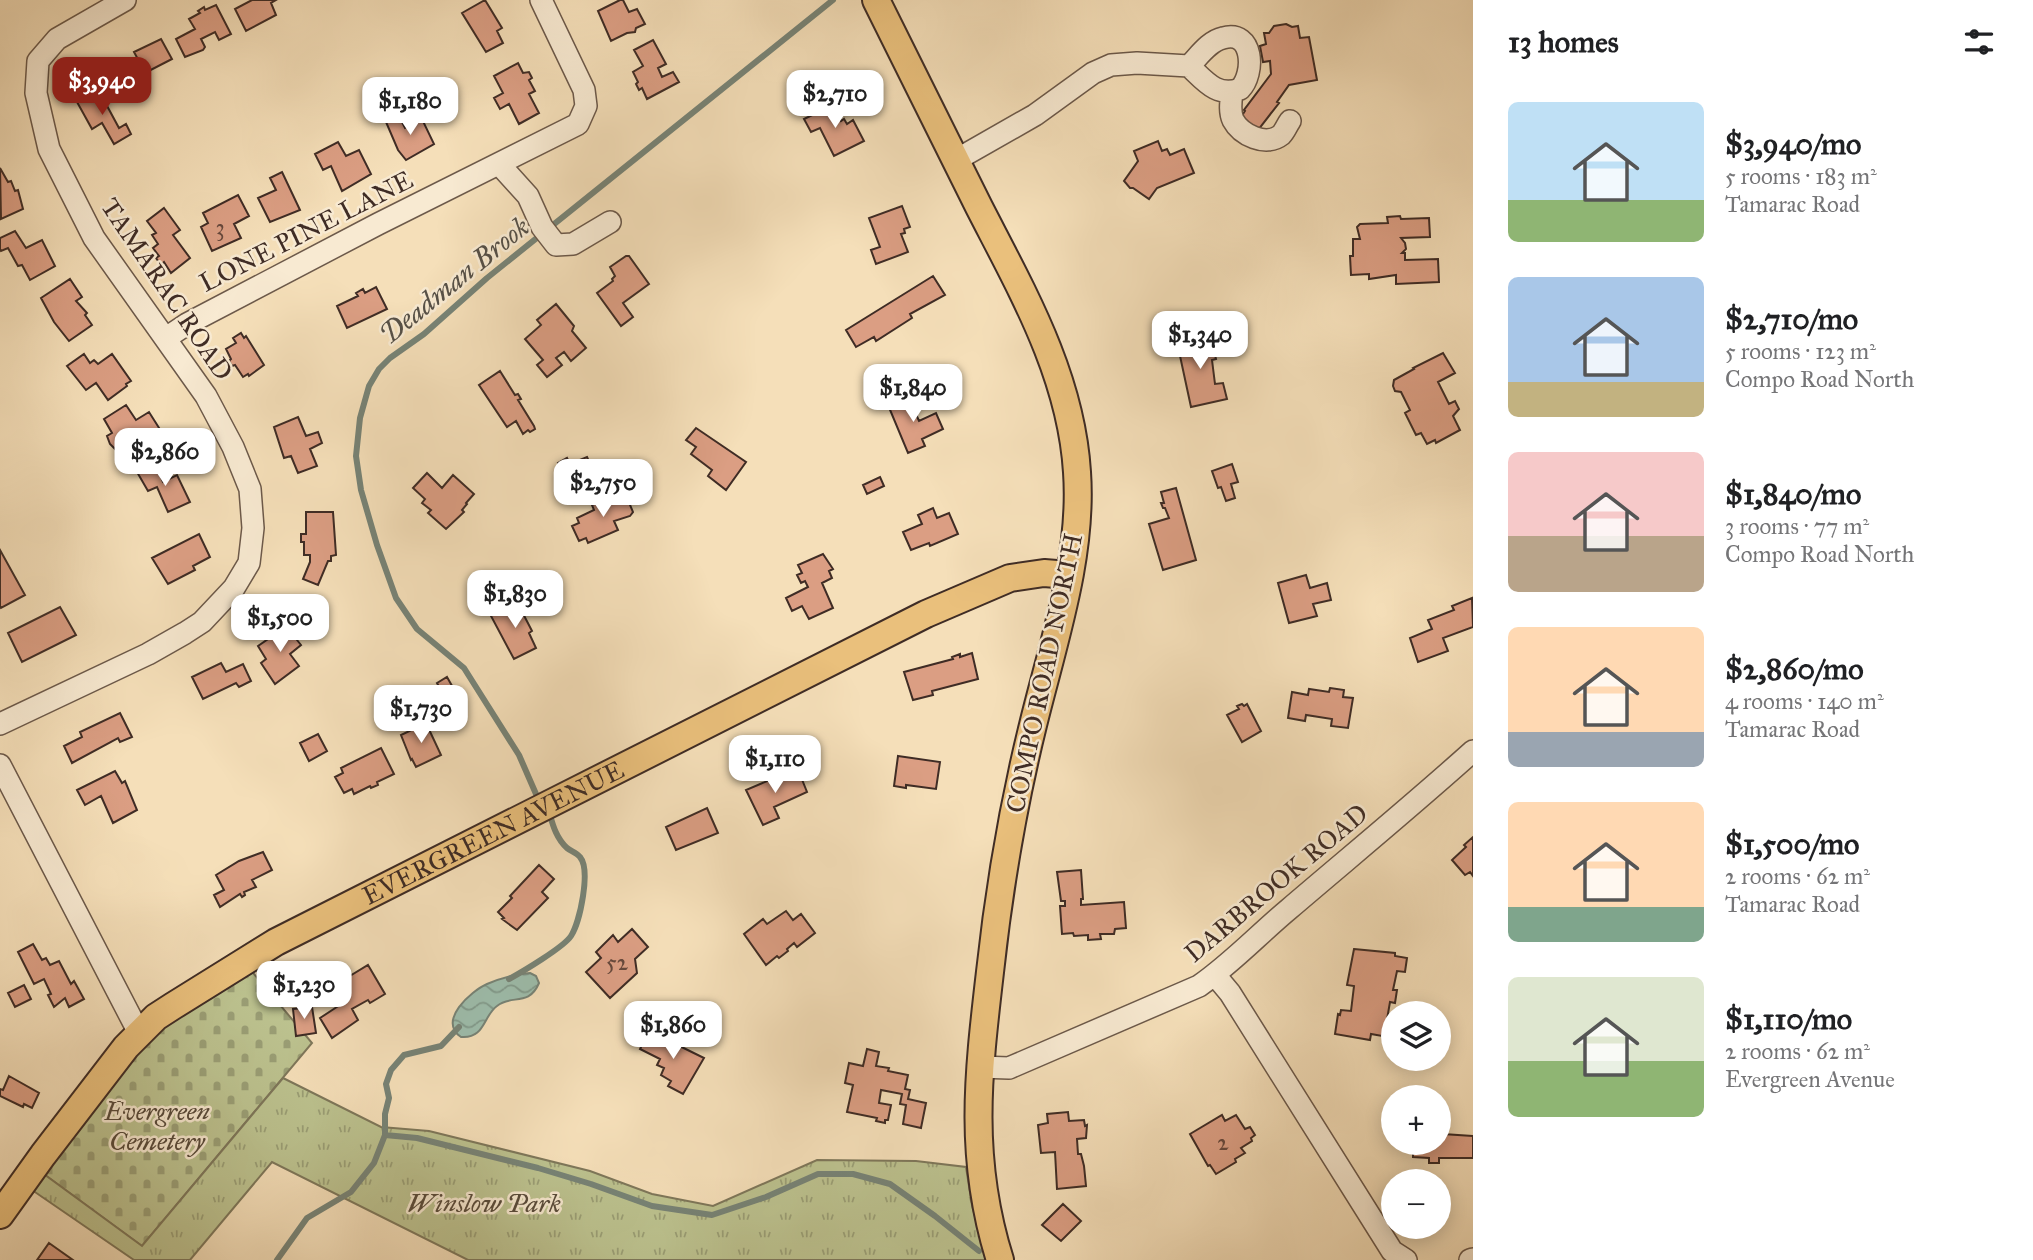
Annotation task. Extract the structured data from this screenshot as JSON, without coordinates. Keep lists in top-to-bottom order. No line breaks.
{"streets":{"main road":["COMPO ROAD NORTH","EVERGREEN AVENUE"],"street":["LONE PINE LANE","TAMARAC ROAD","DARBROOK ROAD"]},"crossings":[["LONE PINE LANE","TAMARAC ROAD"],["COMPO ROAD NORTH","EVERGREEN AVENUE"],["COMPO ROAD NORTH","DARBROOK ROAD"]],"water":["Deadman Brook"],"parks":["Evergreen Cemetery","Winslow Park"],"house_numbers":["3","52","2"],"page":{"heading":"13 homes","price":["$3,940","$2,710","$1,180","$1,340","$1,840","$2,860","$2,750","$1,830","$1,500","$1,730","$1,110","$1,230","$1,860"],"list":[{"name":"$3,940/mo","note":"5 rooms · 183 m² · Tamarac Road"},{"name":"$2,710/mo","note":"5 rooms · 123 m² · Compo Road North"},{"name":"$1,840/mo","note":"3 rooms · 77 m² · Compo Road North"},{"name":"$2,860/mo","note":"4 rooms · 140 m² · Tamarac Road"},{"name":"$1,500/mo","note":"2 rooms · 62 m² · Tamarac Road"},{"name":"$1,110/mo","note":"2 rooms · 62 m² · Evergreen Avenue"}],"map_buttons":["+","−"]}}
